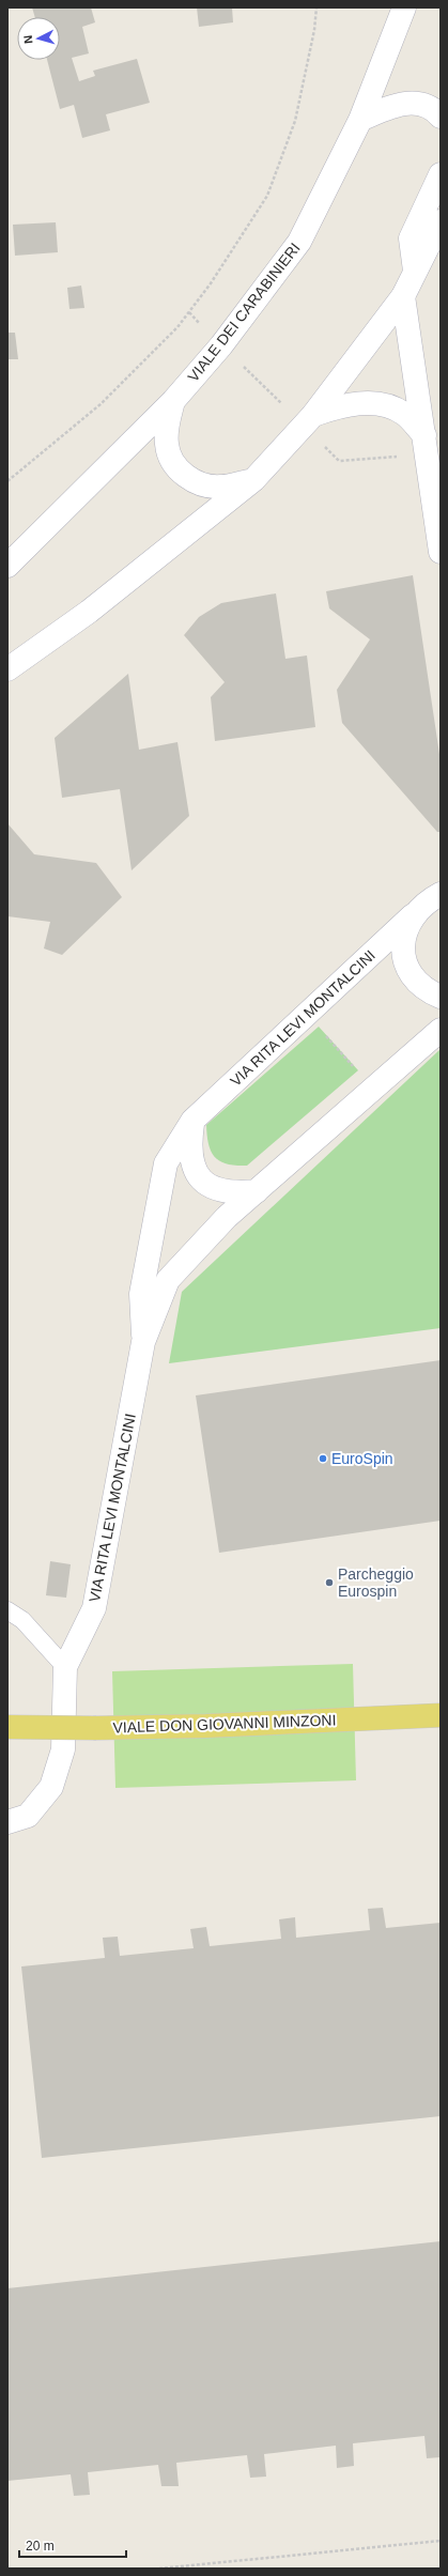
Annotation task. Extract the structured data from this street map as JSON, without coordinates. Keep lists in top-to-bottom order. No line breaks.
{"streets":{"main road":["VIALE DON GIOVANNI MINZONI"],"street":["VIALE DEI CARABINIERI","VIA RITA LEVI MONTALCINI"]},"places":["EuroSpin","Parcheggio Eurospin"],"scale_bar":"20 m","north":"left"}
